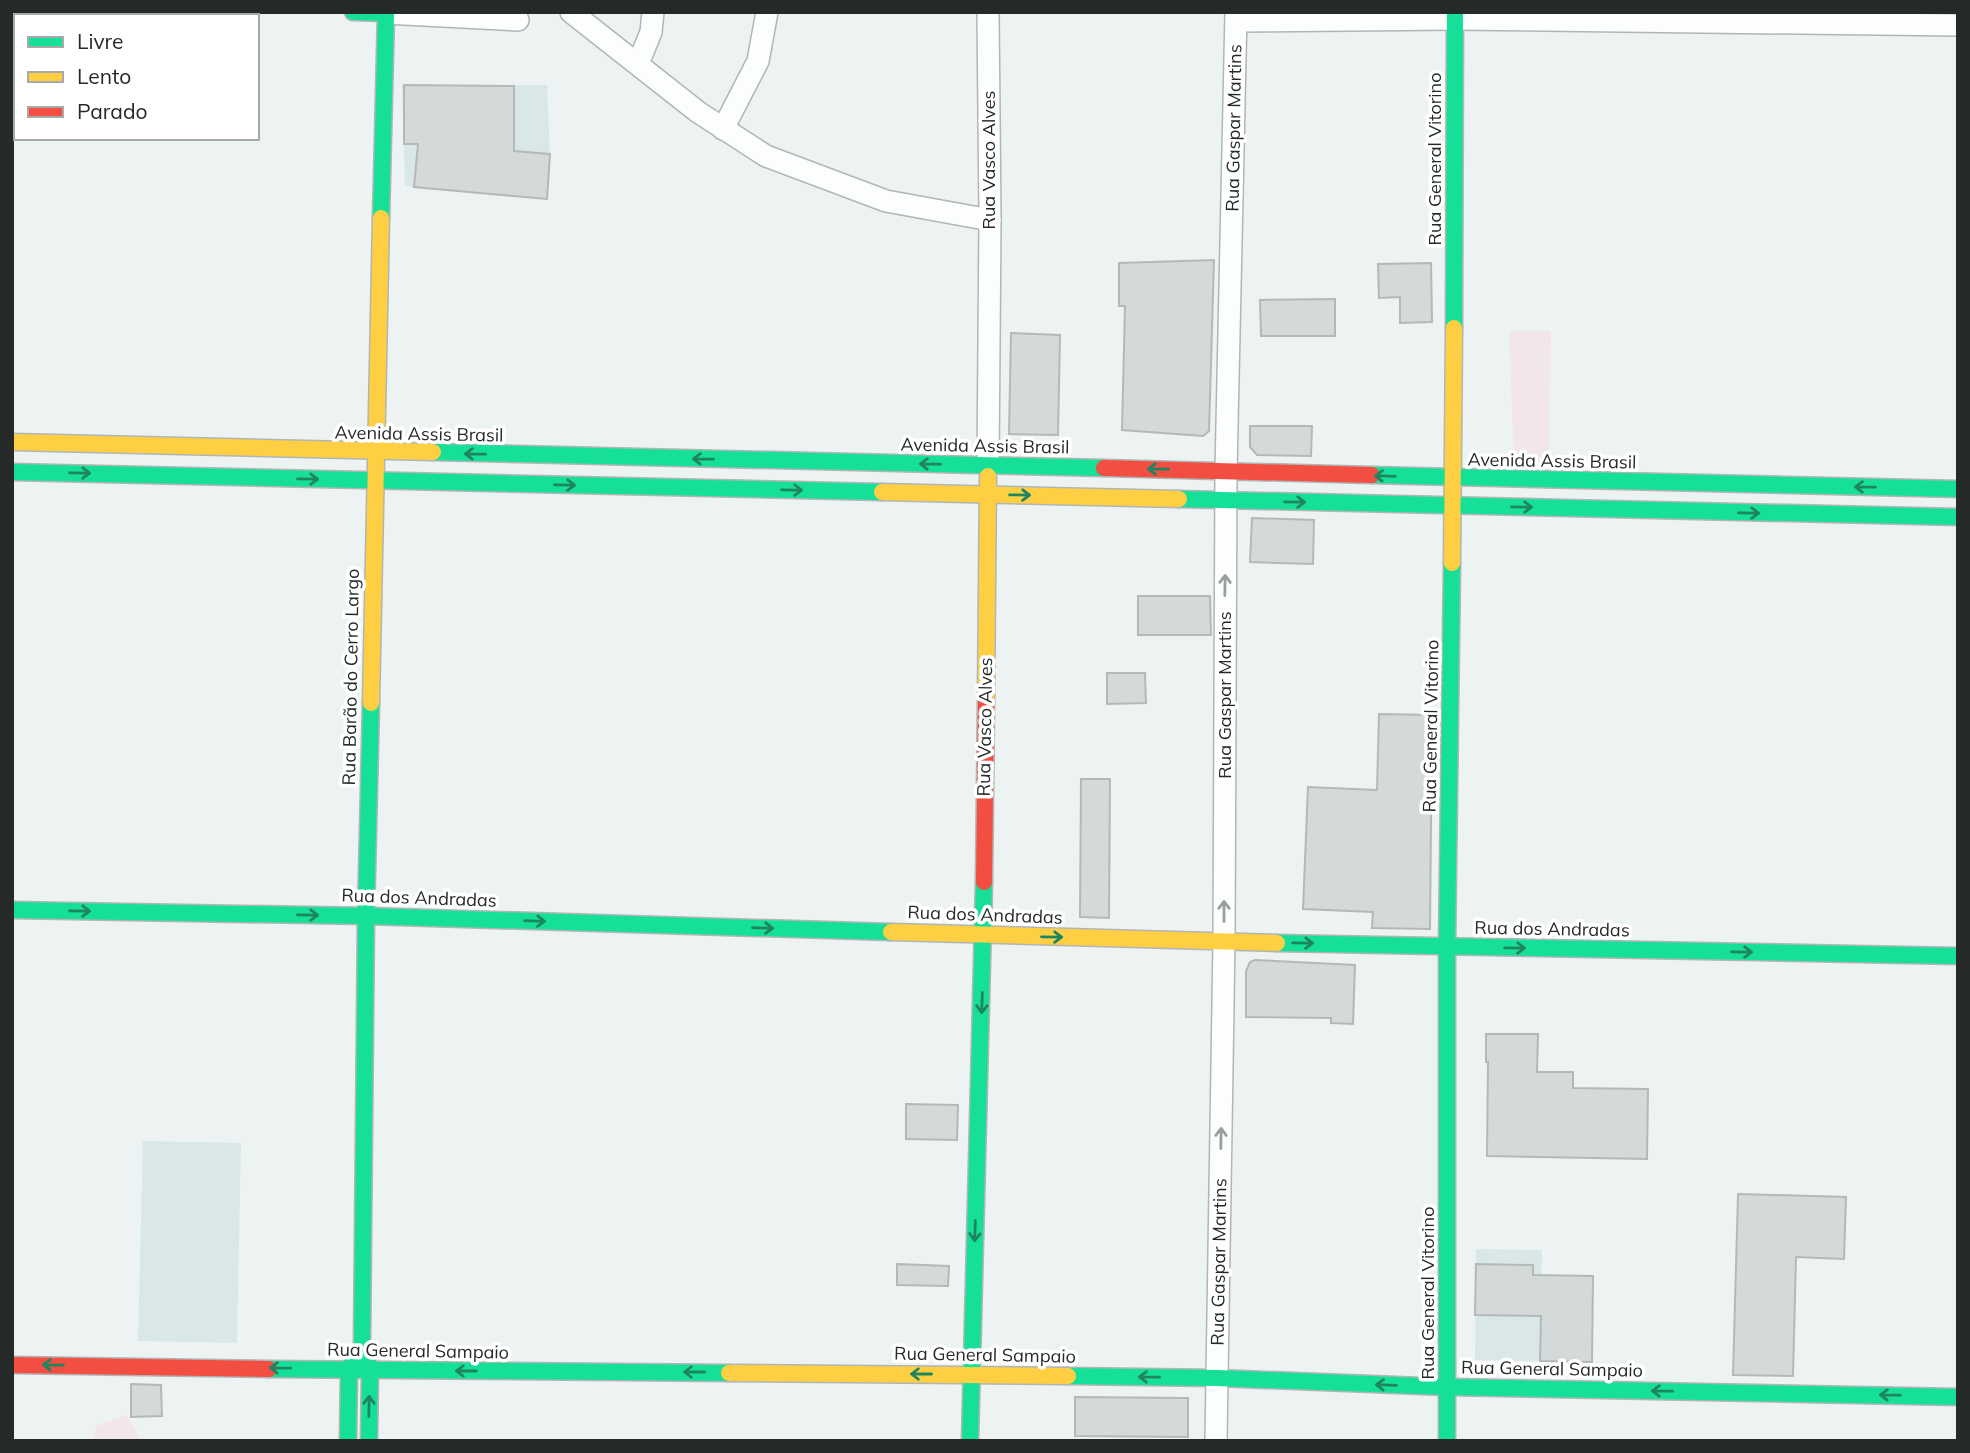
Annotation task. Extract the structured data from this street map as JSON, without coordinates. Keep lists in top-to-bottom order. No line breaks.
{"streets":{"street":["Rua Gaspar Martins","Rua General Vitorino","Rua Vasco Alves","Avenida Assis Brasil","Rua Barão do Cerro Largo","Rua dos Andradas","Rua General Sampaio"]},"crossings":[["Rua Gaspar Martins","Avenida Assis Brasil"],["Rua Gaspar Martins","Rua dos Andradas"],["Rua Gaspar Martins","Rua General Sampaio"],["Rua General Vitorino","Avenida Assis Brasil"],["Rua General Vitorino","Rua dos Andradas"],["Rua General Vitorino","Rua General Sampaio"],["Rua Vasco Alves","Avenida Assis Brasil"],["Rua Vasco Alves","Rua dos Andradas"],["Rua Vasco Alves","Rua General Sampaio"],["Avenida Assis Brasil","Rua Barão do Cerro Largo"],["Rua Barão do Cerro Largo","Rua dos Andradas"],["Rua Barão do Cerro Largo","Rua General Sampaio"]],"one_way":["Rua Gaspar Martins","Rua dos Andradas","Rua General Sampaio"],"legend":["Livre","Lento","Parado"]}
